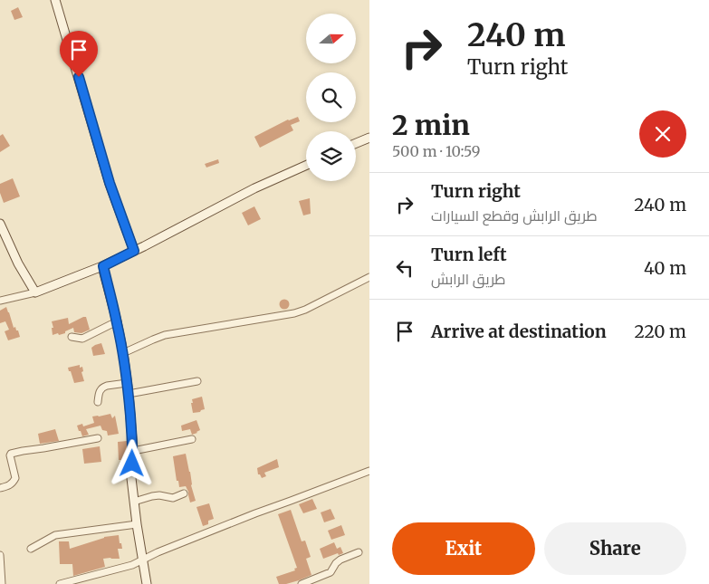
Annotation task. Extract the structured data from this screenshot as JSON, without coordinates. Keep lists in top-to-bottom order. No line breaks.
{"north":"right","page":{"turn":["240 m","Turn right"],"heading":["2 min","500 m · 10:59"],"list":[{"name":"Turn right","note":"طريق الرابش وقطع السيارات","value":"240 m"},{"name":"Turn left","note":"طريق الرابش","value":"40 m"},{"name":"Arrive at destination","value":"220 m"}],"buttons":["Exit","Share"]}}
